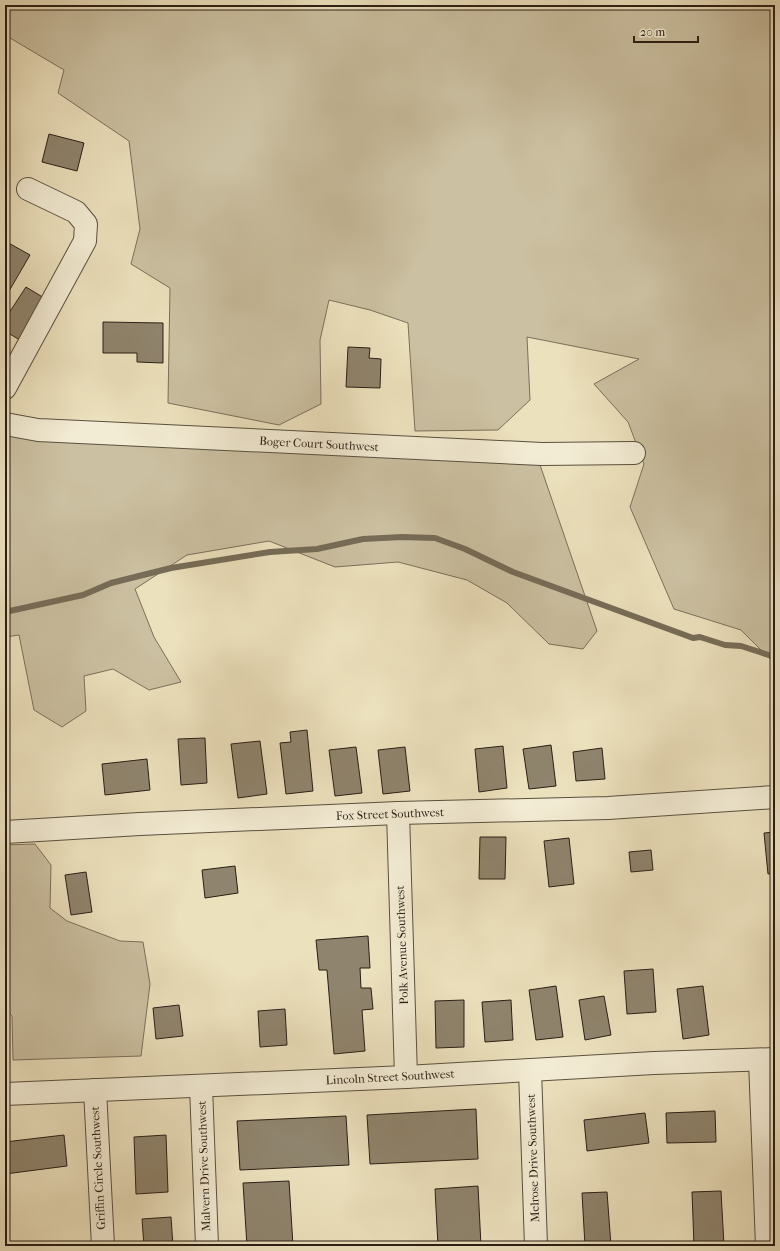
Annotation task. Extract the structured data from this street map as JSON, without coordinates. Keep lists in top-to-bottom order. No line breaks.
{"streets":{"street":["Boger Court Southwest","Fox Street Southwest","Polk Avenue Southwest","Lincoln Street Southwest","Melrose Drive Southwest","Malvern Drive Southwest","Griffin Circle Southwest"]},"crossings":[["Fox Street Southwest","Polk Avenue Southwest"],["Polk Avenue Southwest","Lincoln Street Southwest"],["Lincoln Street Southwest","Melrose Drive Southwest"],["Lincoln Street Southwest","Malvern Drive Southwest"],["Lincoln Street Southwest","Griffin Circle Southwest"]],"scale_bar":"20 m"}
